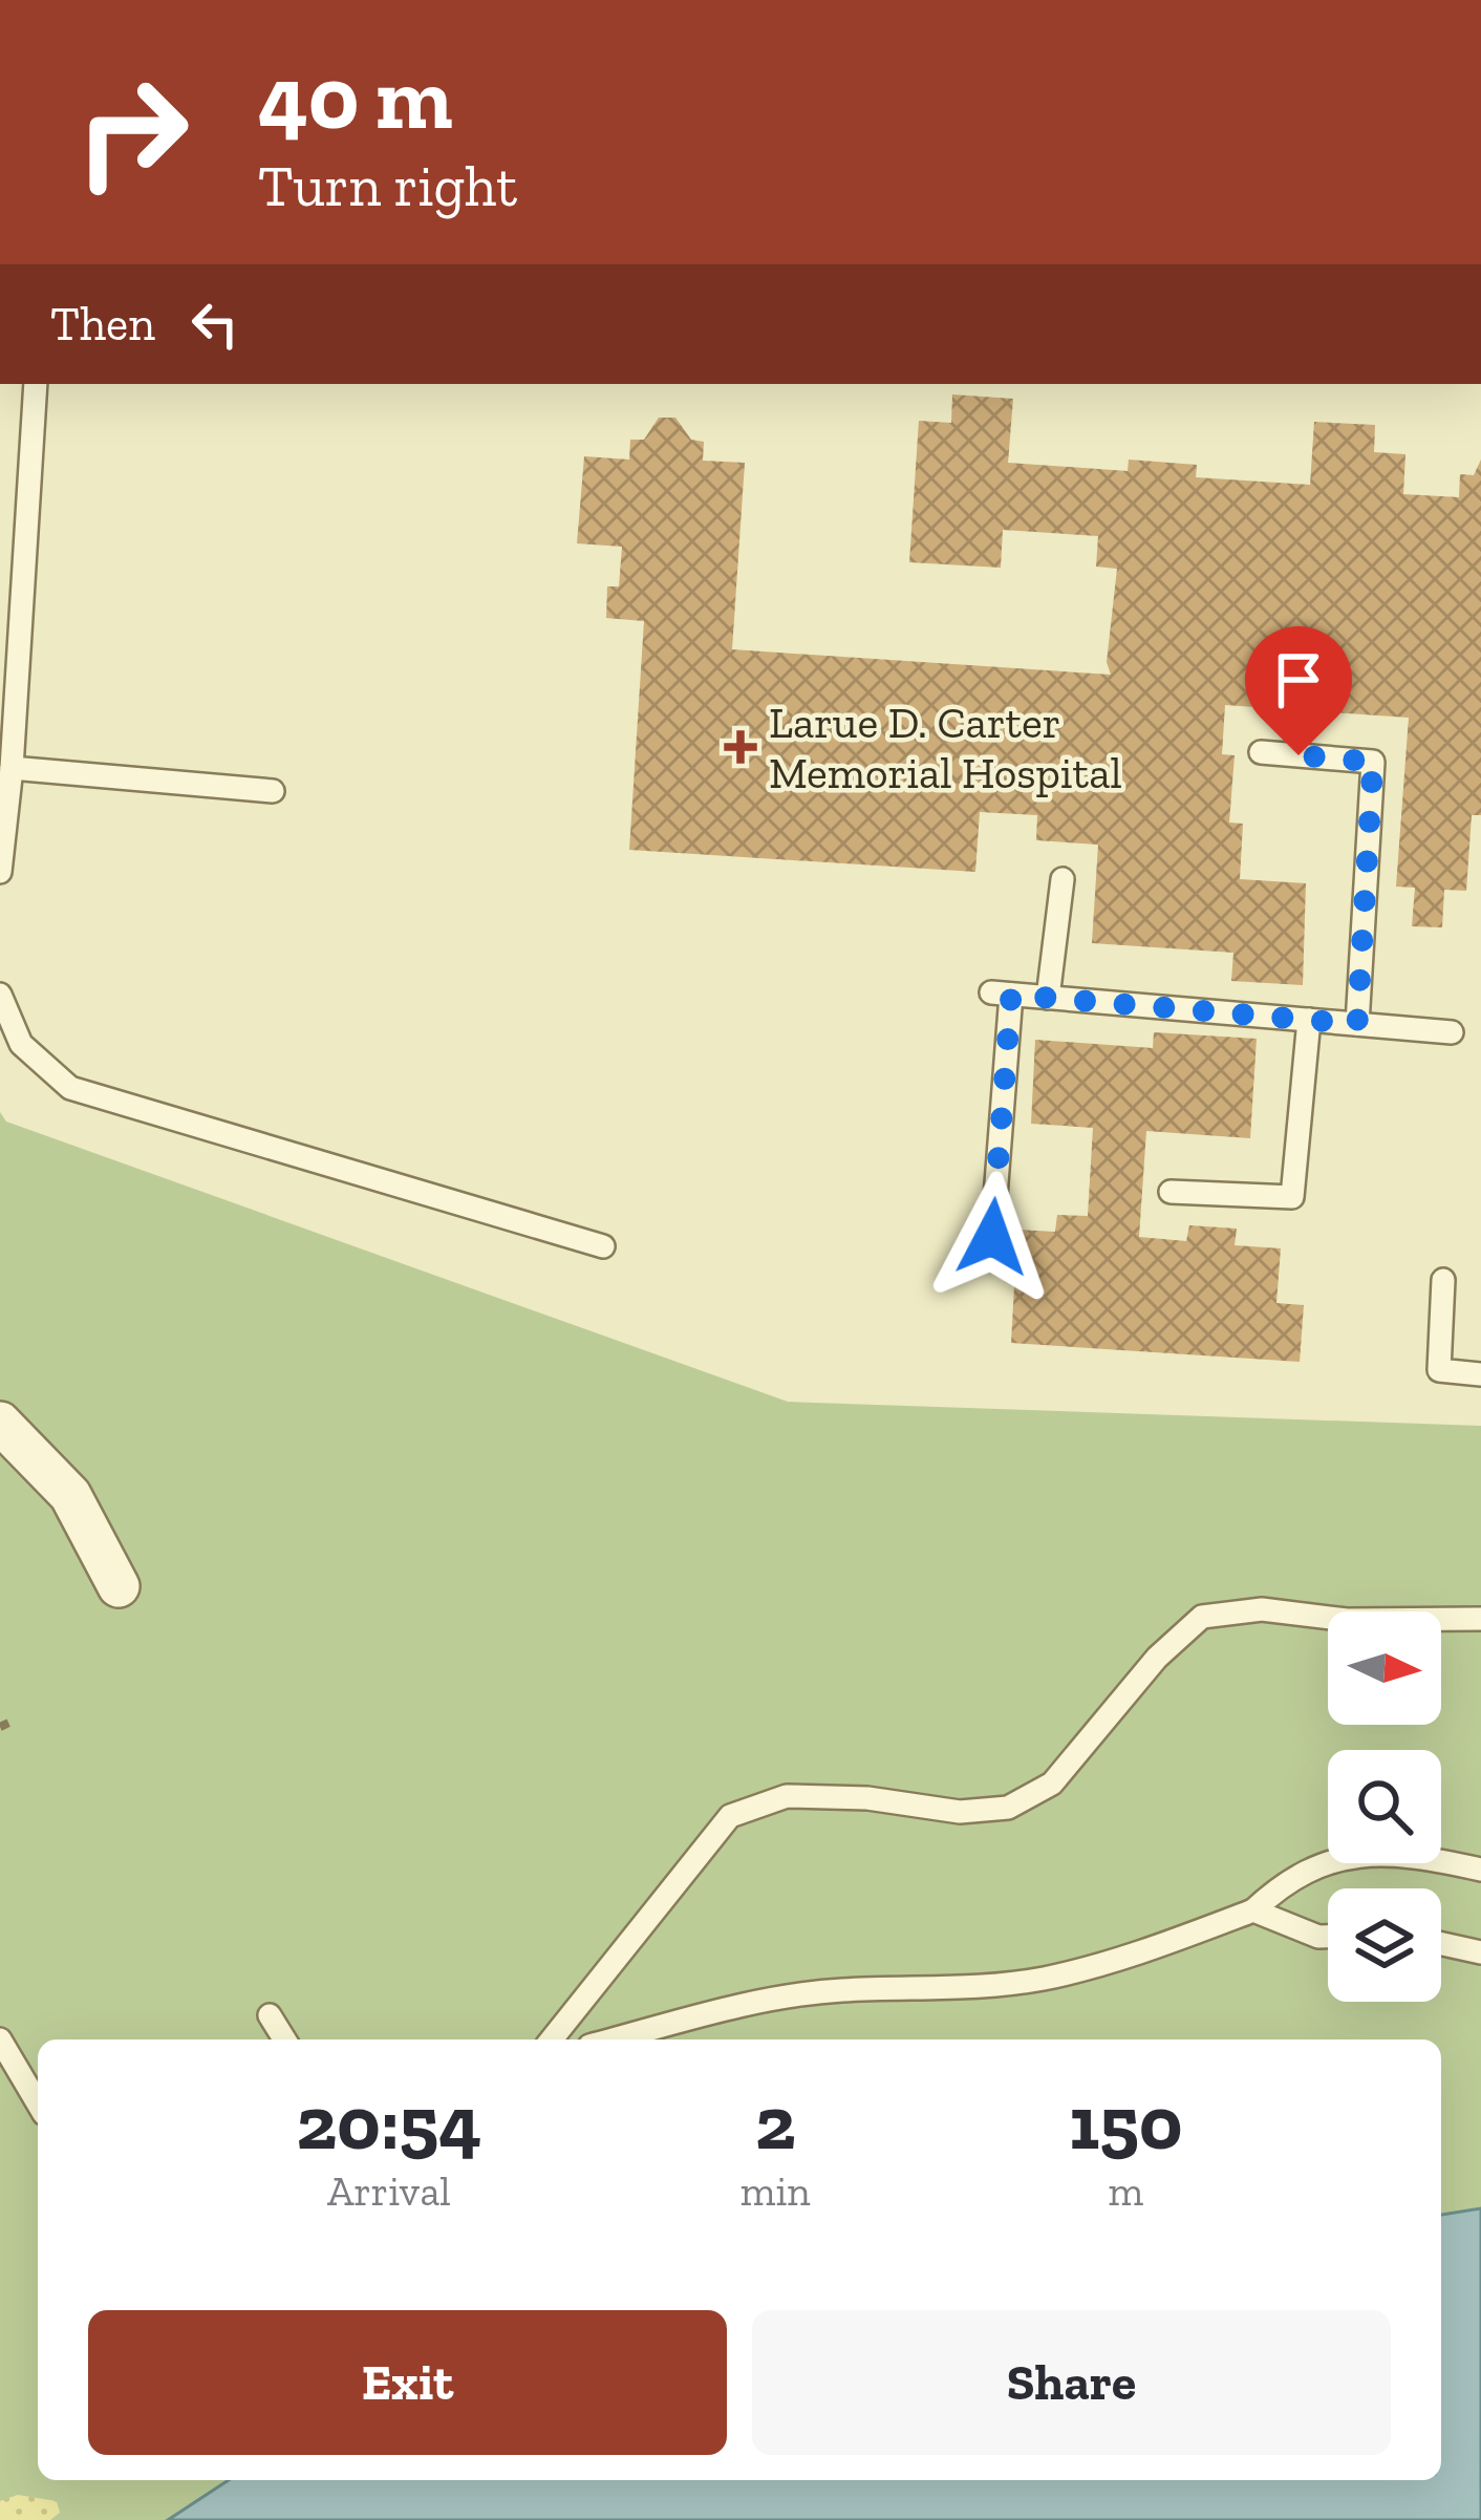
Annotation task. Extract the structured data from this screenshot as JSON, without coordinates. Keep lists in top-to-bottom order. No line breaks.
{"places":{"health":["Larue D. Carter Memorial Hospital"]},"north":"right","page":{"turn":["40 m","Turn right"],"then":"Then","eta":["20:54","Arrival","2","min","150","m"],"buttons":["Exit","Share"]}}
